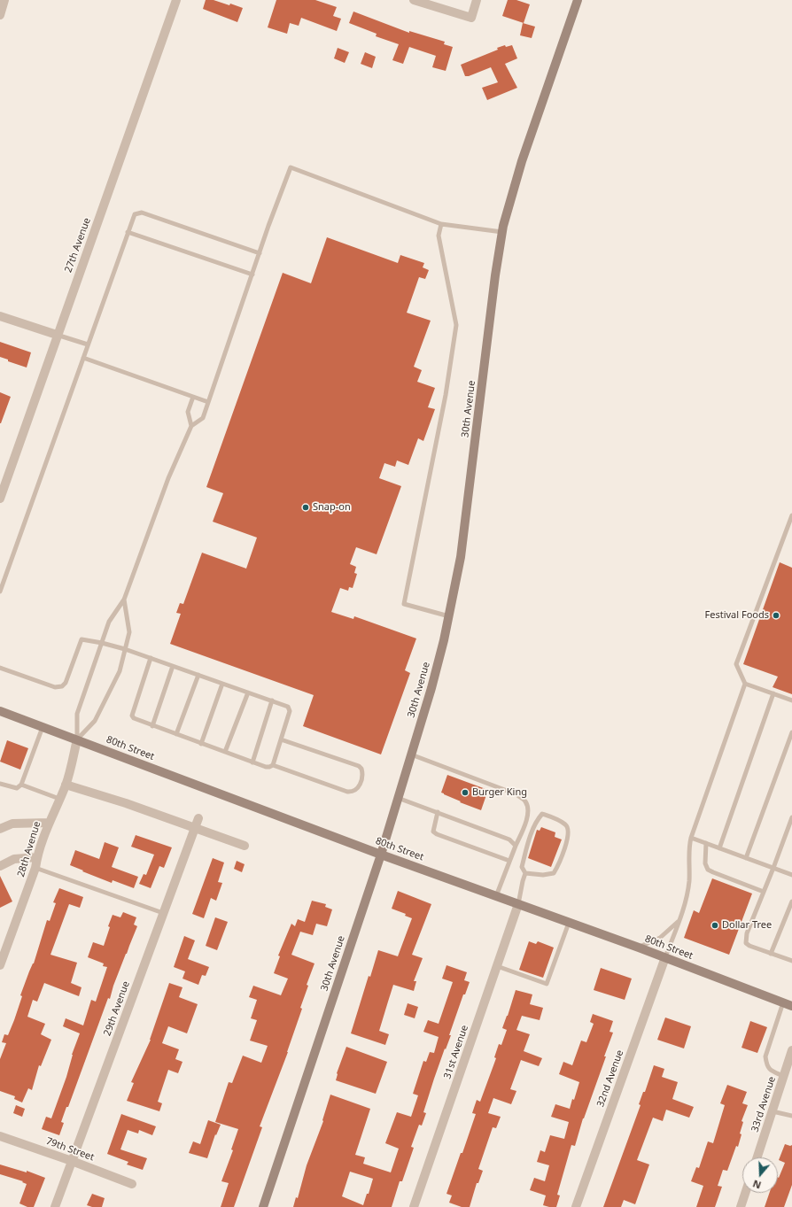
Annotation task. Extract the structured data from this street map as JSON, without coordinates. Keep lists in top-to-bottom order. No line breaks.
{"streets":{"street":["27th Avenue","30th Avenue","80th Street","28th Avenue","29th Avenue","31st Avenue","32nd Avenue","33rd Avenue","79th Street"]},"crossings":[["30th Avenue","80th Street"],["80th Street","28th Avenue"],["80th Street","31st Avenue"],["80th Street","32nd Avenue"],["29th Avenue","79th Street"]],"places":["Snap-on","Festival Foods","Burger King","Dollar Tree"],"north":"bottom"}
